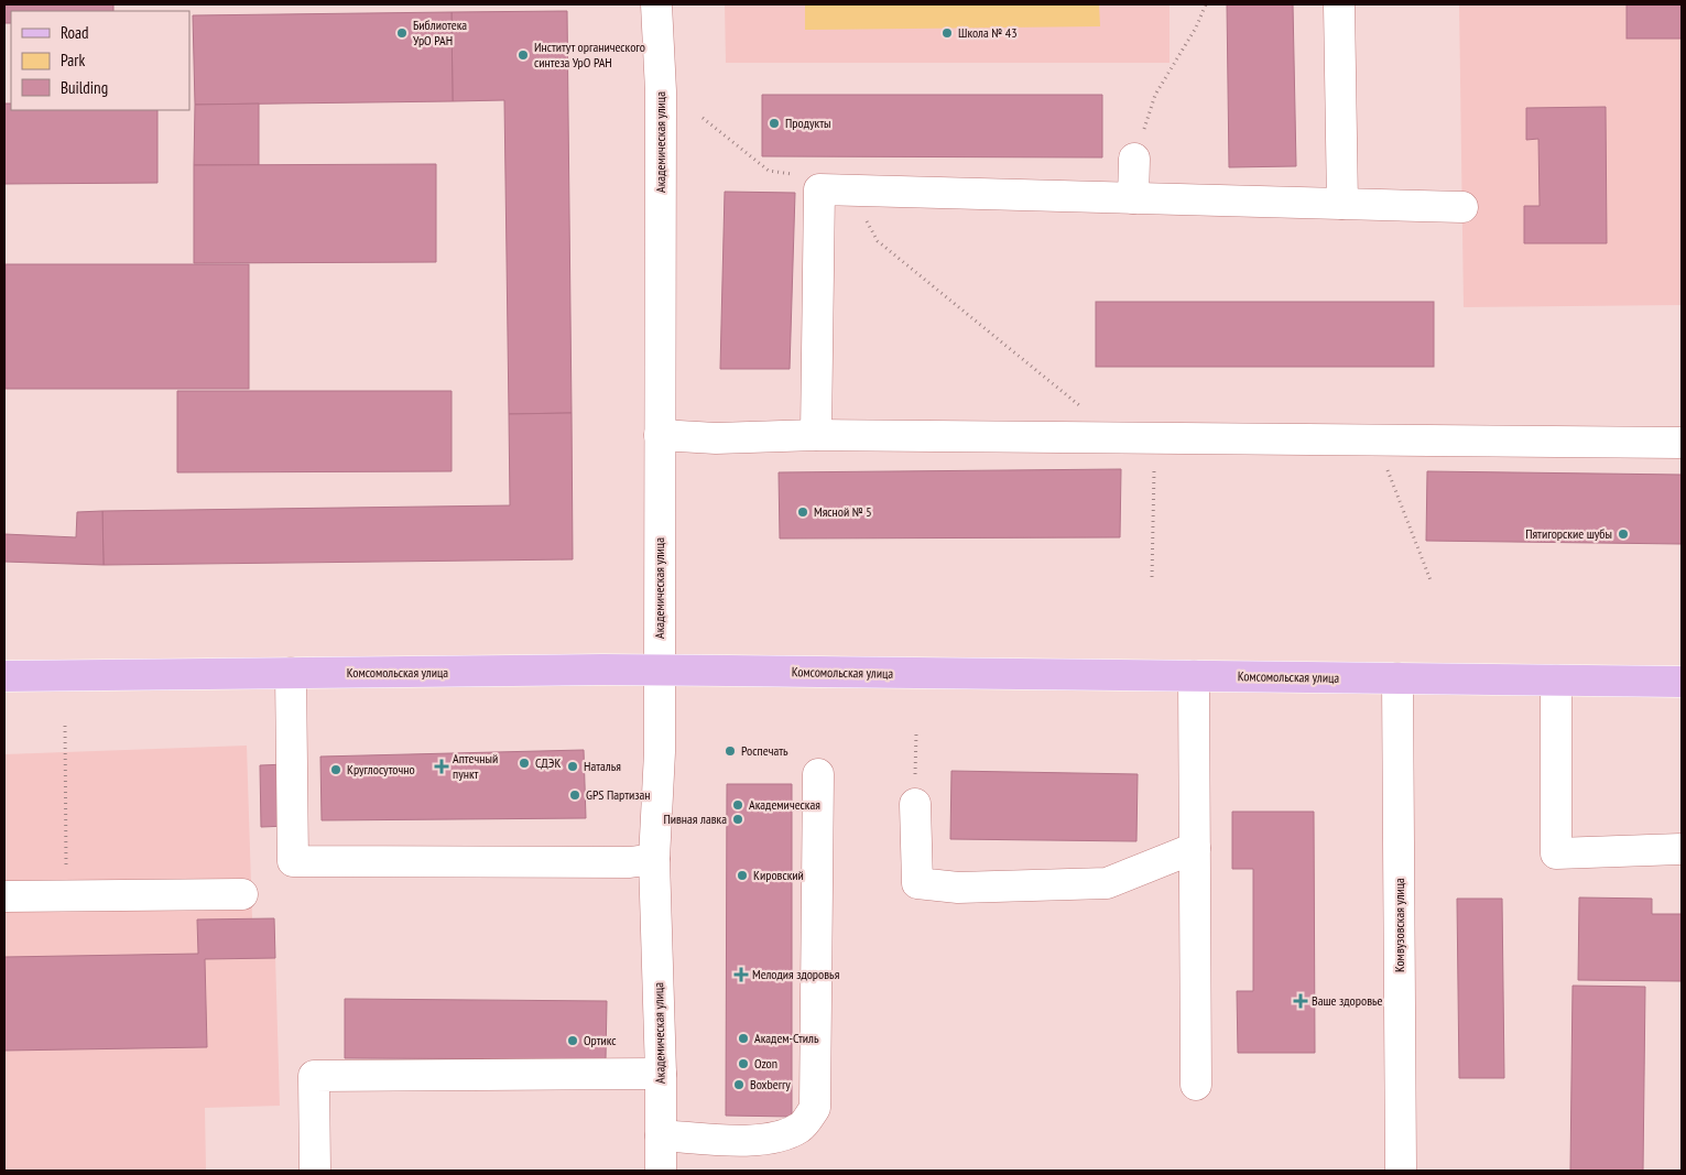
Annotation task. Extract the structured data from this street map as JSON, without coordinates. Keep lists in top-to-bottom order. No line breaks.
{"streets":{"main road":["Комсомольская улица"],"street":["Академическая улица","Комвузовская улица"]},"crossings":[["Академическая улица","Комсомольская улица"],["Комсомольская улица","Комвузовская улица"]],"places":{"other":["Библиотека УрО РАН","Школа № 43","Институт органического синтеза УрО РАН","Продукты","Мясной № 5","Пятигорские шубы","Роспечать","СДЭК","Наталья","Круглосуточно","GPS Партизан","Академическая","Пивная лавка","Кировский","Академ-Стиль","Ортикс","Ozon","Boxberry"],"health":["Аптечный пункт","Мелодия здоровья","Ваше здоровье"]},"legend":["Road","Park","Building"]}
